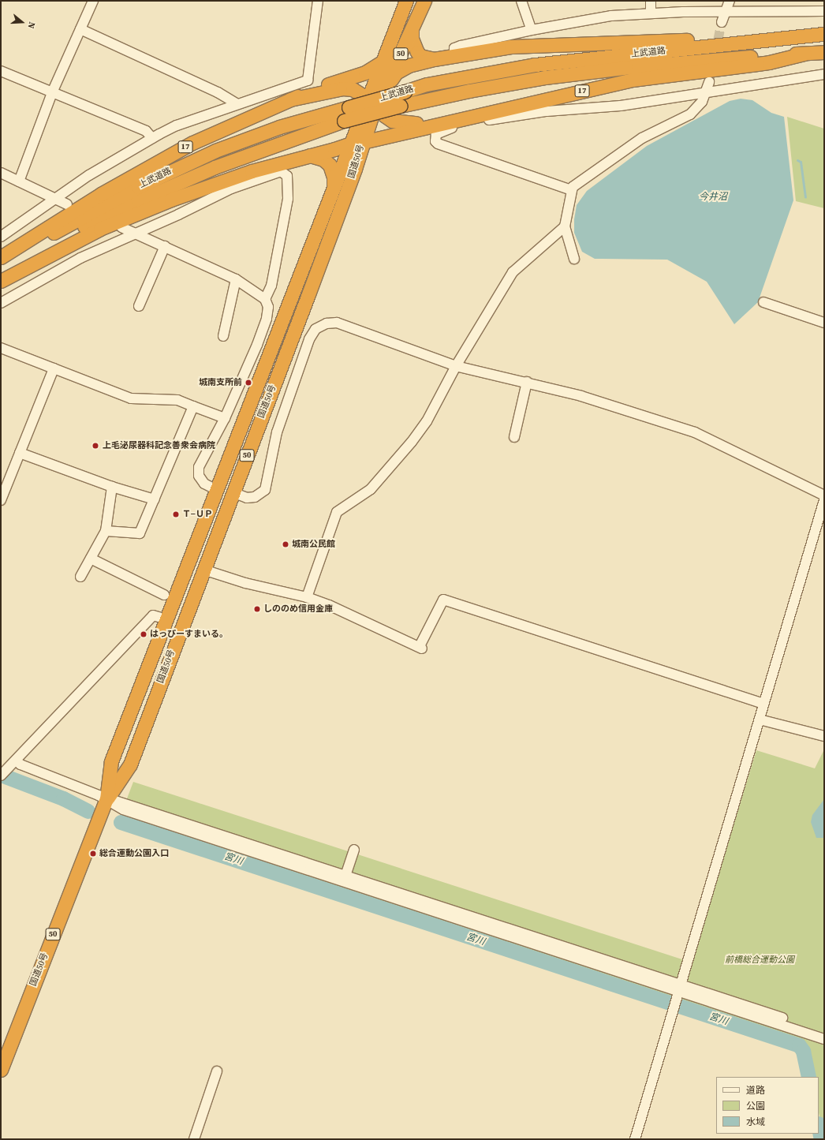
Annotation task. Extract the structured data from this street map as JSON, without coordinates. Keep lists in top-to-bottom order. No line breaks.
{"streets":{"highway":["上武道路","50","17","国道50号"]},"crossings":[["上武道路","17"],["17","国道50号"]],"water":["今井沼","宮川"],"parks":["前橋総合運動公園"],"places":["城南支所前","上毛泌尿器科記念善衆会病院","Ｔ−ＵＰ","城南公民館","しののめ信用金庫","はっぴーすまいる。","総合運動公園入口"],"legend":["道路","公園","水域"],"north":"right"}
